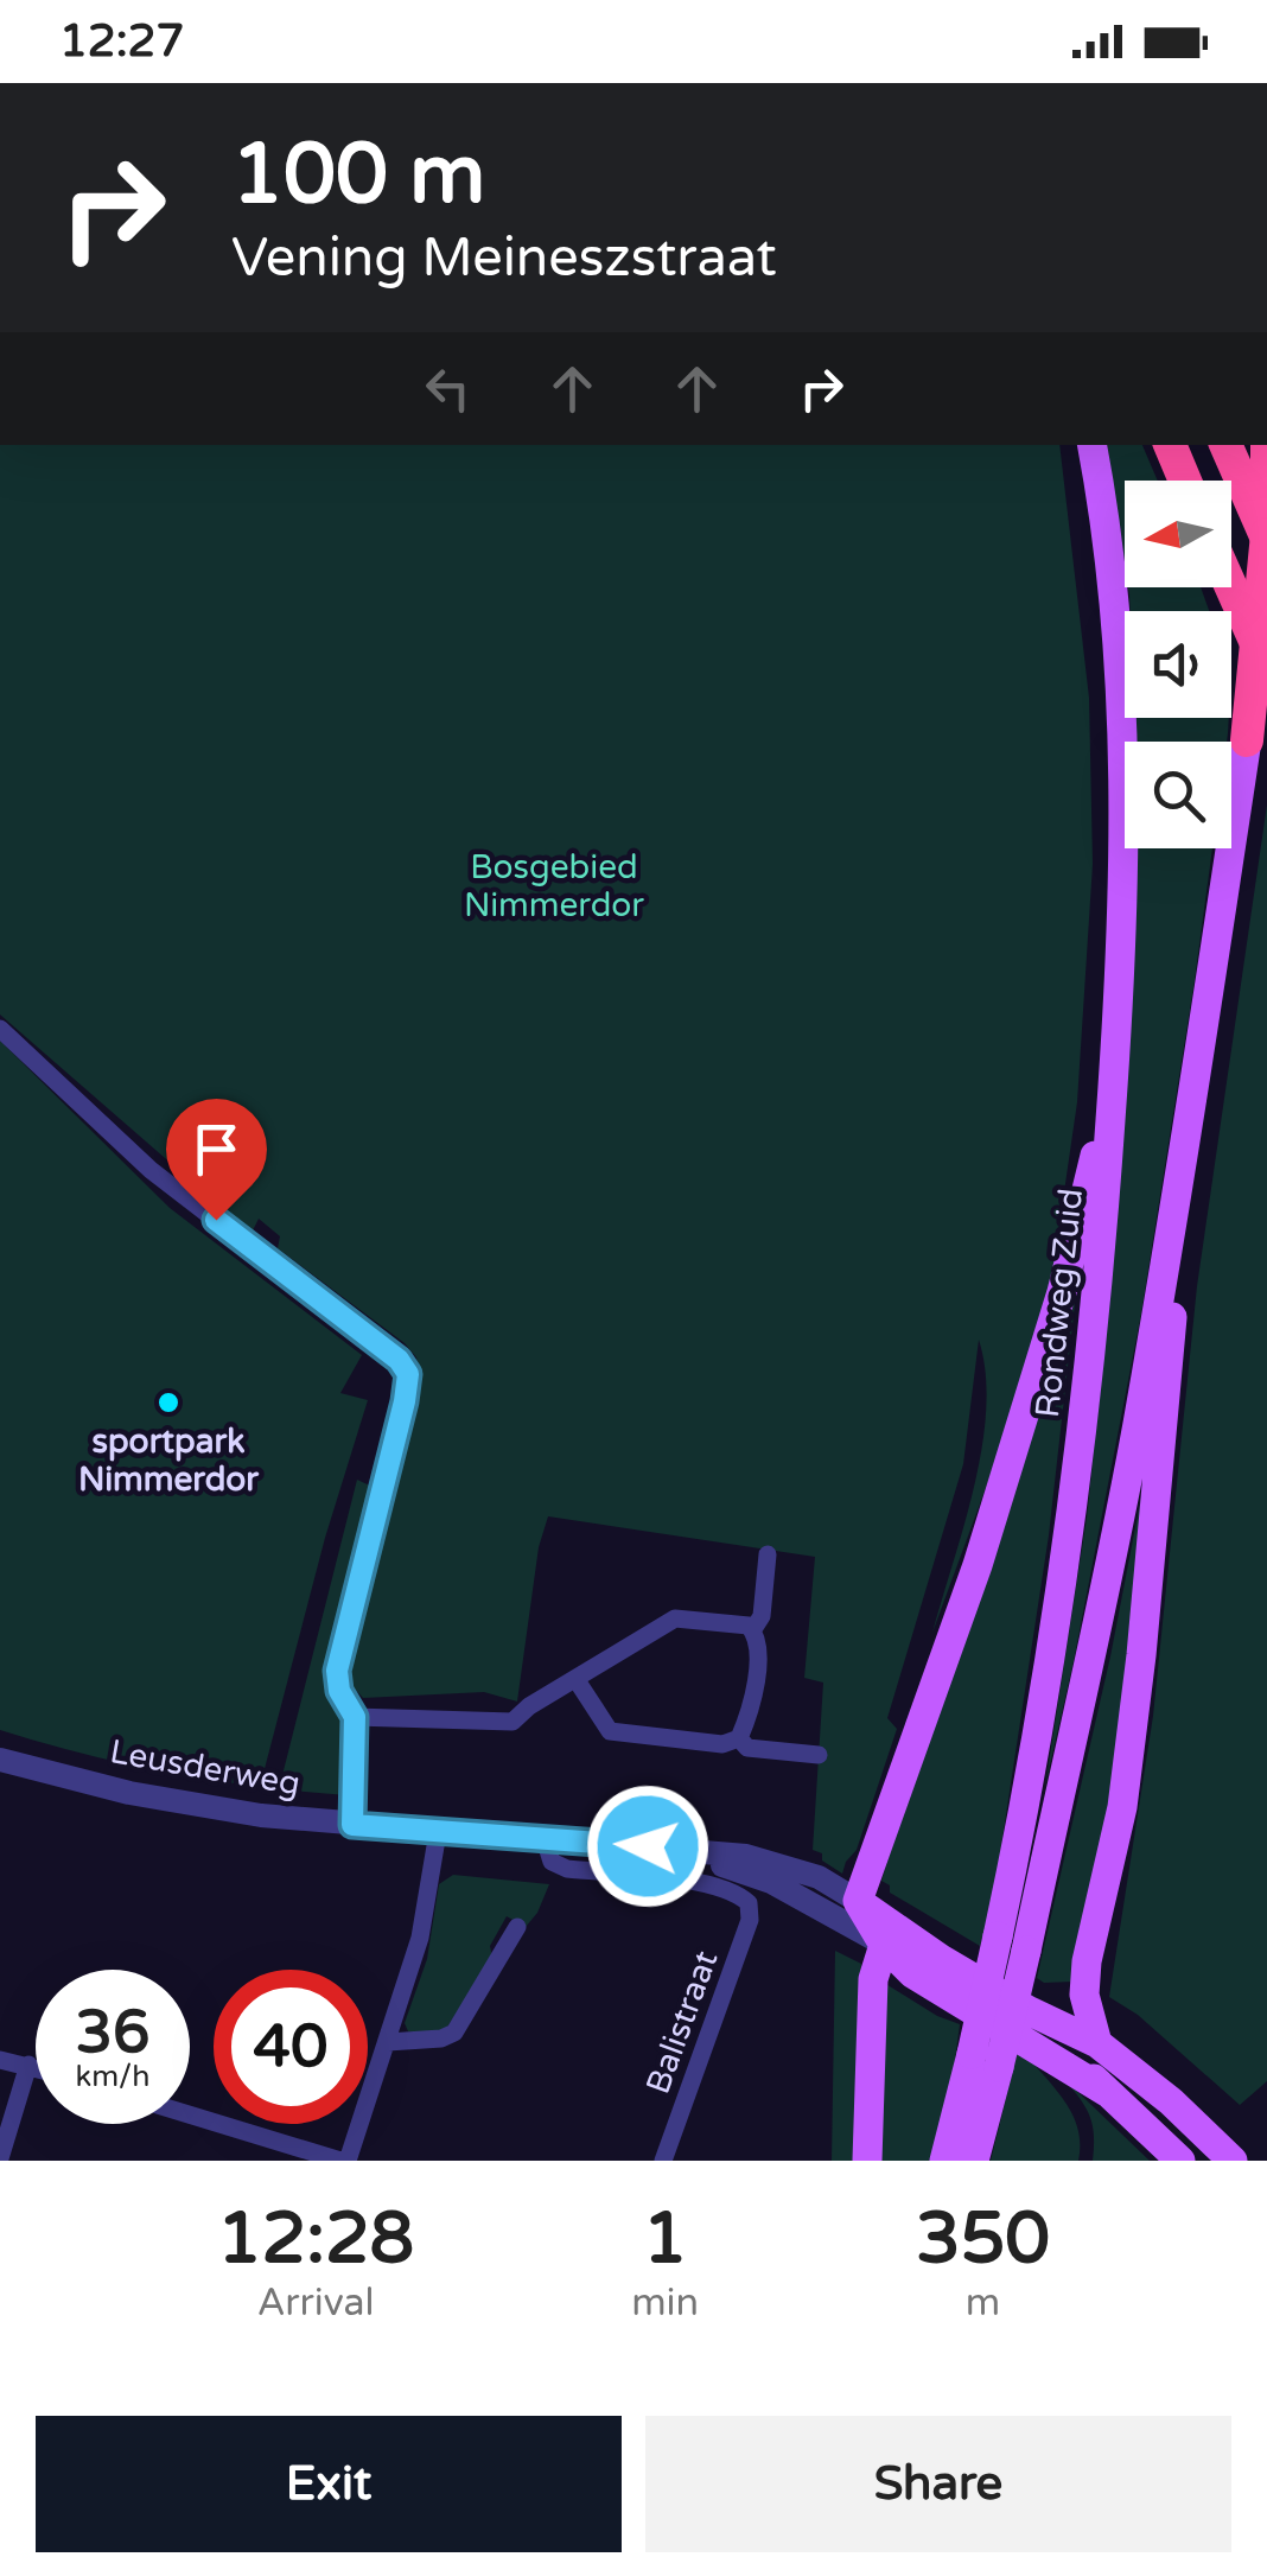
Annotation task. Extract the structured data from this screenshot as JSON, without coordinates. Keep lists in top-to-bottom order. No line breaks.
{"streets":{"main road":["Rondweg Zuid","Leusderweg"],"street":["Balistraat"]},"crossings":[["Leusderweg","Balistraat"]],"parks":["Bosgebied Nimmerdor"],"places":["sportpark Nimmerdor"],"north":"left","page":{"status":"12:27","turn":["100 m","Vening Meineszstraat"],"speed":"36 km/h","limit":"40","eta":["12:28","Arrival","1","min","350","m"],"buttons":["Exit","Share"]}}
